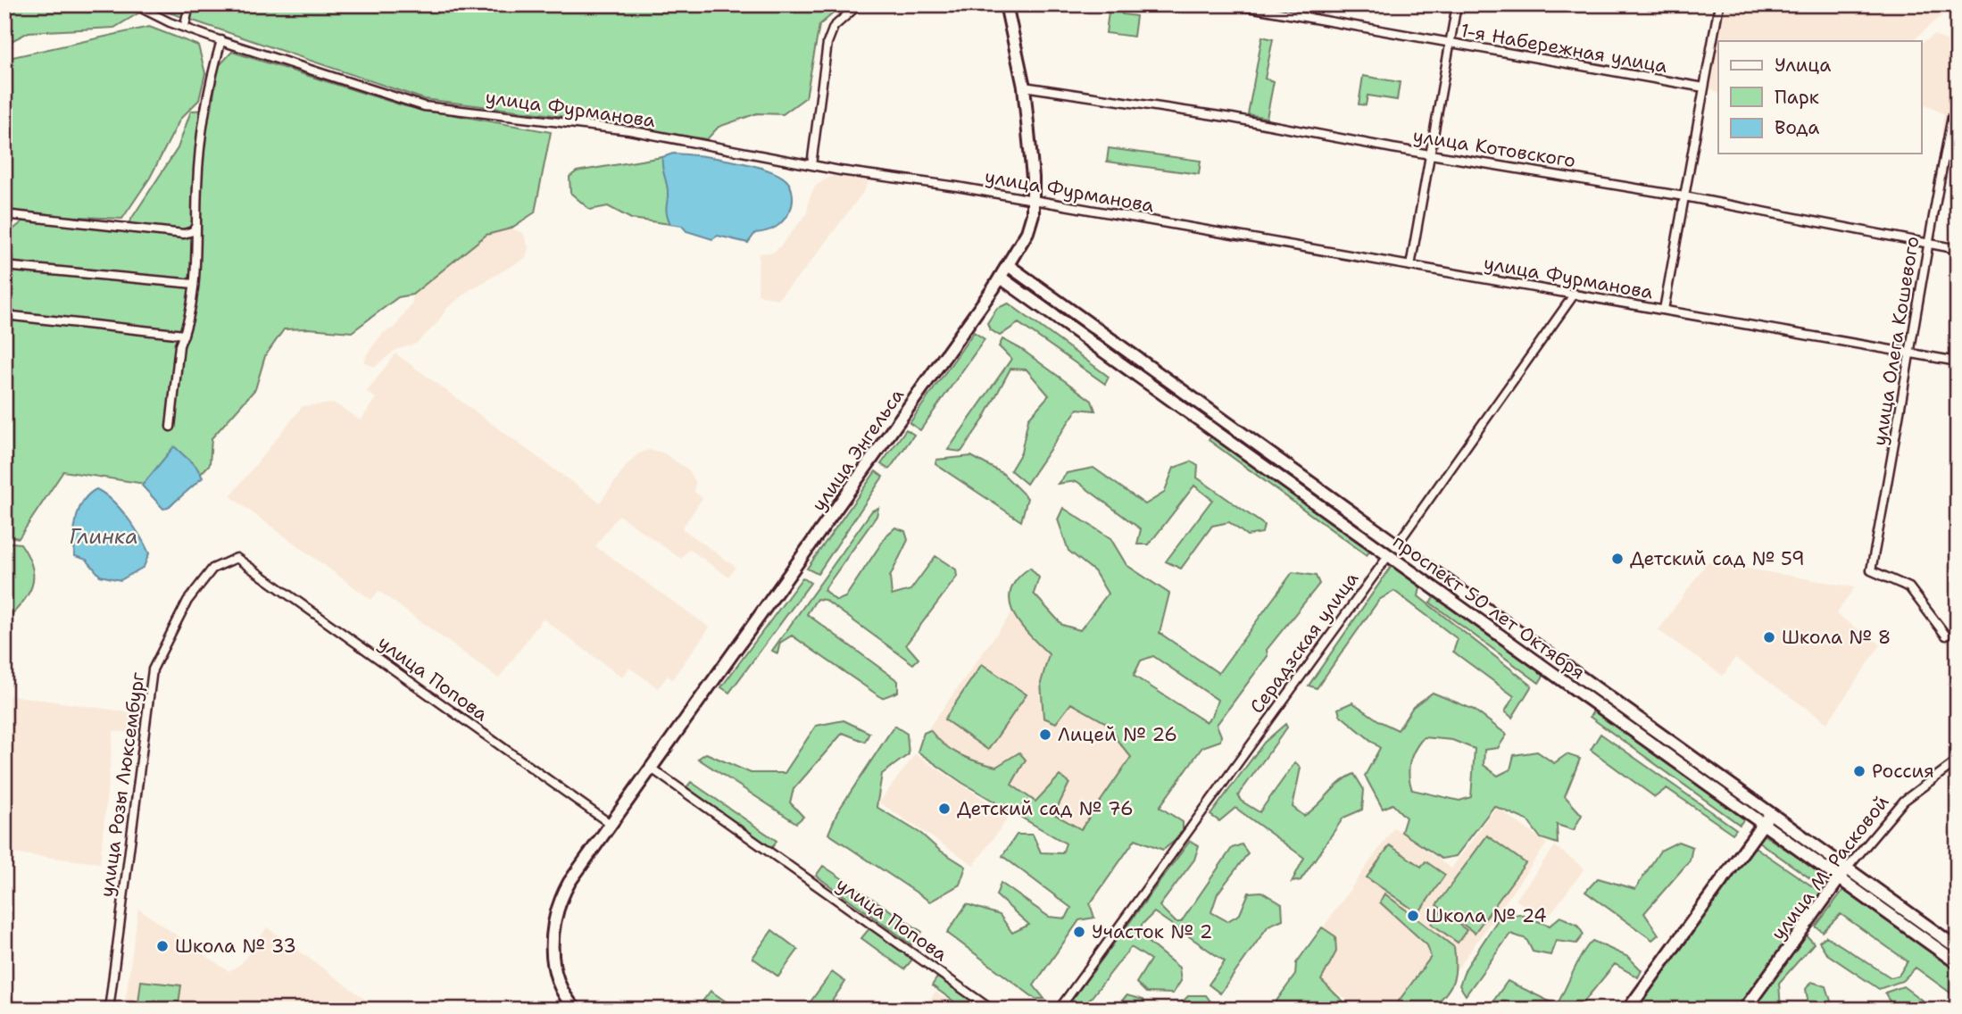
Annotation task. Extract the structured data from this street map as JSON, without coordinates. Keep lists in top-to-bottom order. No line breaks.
{"streets":{"main road":["улица Энгельса","проспект 50 лет Октября","Серадзская улица","улица М. Расковой"],"street":["1-я Набережная улица","улица Фурманова","улица Котовского","улица Олега Кошевого","улица Попова","улица Розы Люксембург"]},"crossings":[["улица Фурманова","улица Олега Кошевого"],["улица Фурманова","улица Энгельса"],["улица Фурманова","Серадзская улица"],["улица Котовского","улица Олега Кошевого"],["улица Котовского","улица Энгельса"],["улица Энгельса","проспект 50 лет Октября"],["улица Энгельса","улица Попова"],["проспект 50 лет Октября","Серадзская улица"],["проспект 50 лет Октября","улица М. Расковой"],["улица Попова","улица Розы Люксембург"]],"water":["Глинка"],"places":["Детский сад № 59","Школа № 8","Лицей № 26","Россия","Детский сад № 76","Школа № 24","Участок № 2","Школа № 33"],"legend":["Улица","Парк","Вода"]}
